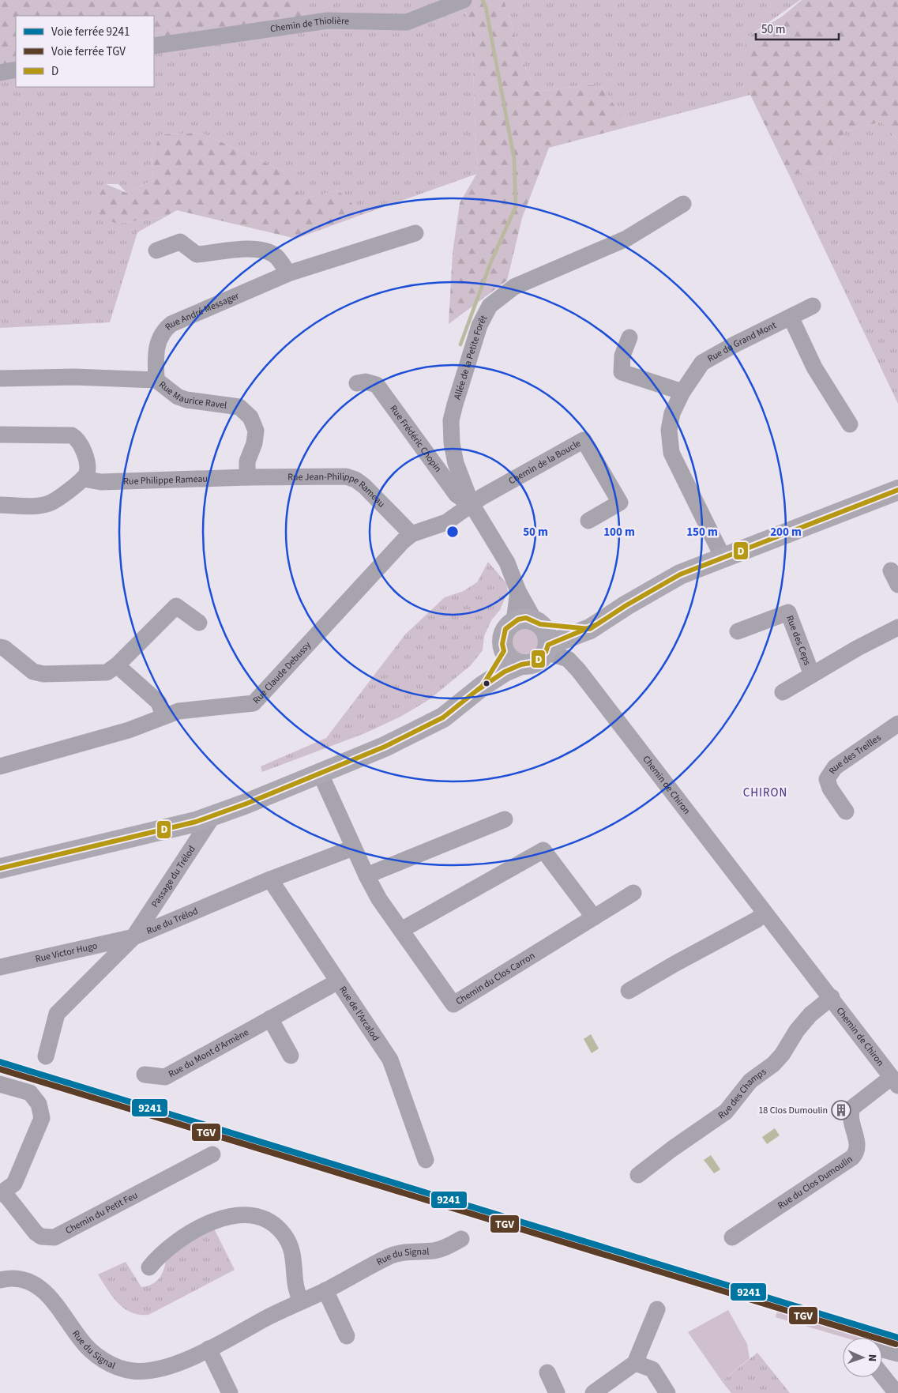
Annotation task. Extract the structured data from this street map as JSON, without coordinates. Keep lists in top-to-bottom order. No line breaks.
{"streets":{"street":["Chemin de Thiolière","Rue André Messager","Rue du Grand Mont","Allée de la Petite Forêt","Rue Maurice Ravel","Rue Frédéric Chopin","Chemin de la Boucle","Rue Philippe Rameau","Rue Jean-Philippe Rameau","Rue des Ceps","Rue Claude Debussy","Rue des Treilles","Chemin de Chiron","Passage du Trélod","Rue du Trélod","Rue Victor Hugo","Chemin du Clos Carron","Rue de l'Arcalod","Rue du Mont d'Armène","Rue des Champs","Rue du Clos Dumoulin","Chemin du Petit Feu","Rue du Signal"]},"crossings":[["Rue André Messager","Rue Maurice Ravel"],["Allée de la Petite Forêt","Rue Frédéric Chopin"],["Allée de la Petite Forêt","Chemin de la Boucle"],["Allée de la Petite Forêt","Rue Claude Debussy"],["Rue Maurice Ravel","Rue Philippe Rameau"],["Rue Maurice Ravel","Rue Jean-Philippe Rameau"],["Rue Frédéric Chopin","Chemin de la Boucle"],["Rue Frédéric Chopin","Rue Claude Debussy"],["Chemin de la Boucle","Rue Claude Debussy"],["Rue Philippe Rameau","Rue Jean-Philippe Rameau"],["Rue Jean-Philippe Rameau","Rue Claude Debussy"],["Chemin de Chiron","Rue des Champs"],["Chemin de Chiron","Rue du Clos Dumoulin"],["Passage du Trélod","Rue du Trélod"],["Passage du Trélod","Rue Victor Hugo"],["Rue du Trélod","Rue Victor Hugo"],["Rue du Trélod","Chemin du Clos Carron"],["Rue du Trélod","Rue de l'Arcalod"],["Rue de l'Arcalod","Rue du Mont d'Armène"]],"districts":["CHIRON"],"places":{"building":["18 Clos Dumoulin"]},"lines":["transit line D","rail line 9241","rail line TGV"],"legend":["Voie ferrée 9241","Voie ferrée TGV","D"],"scale_bar":"50 m","north":"right","rings":["50 m","100 m","150 m","200 m"]}
